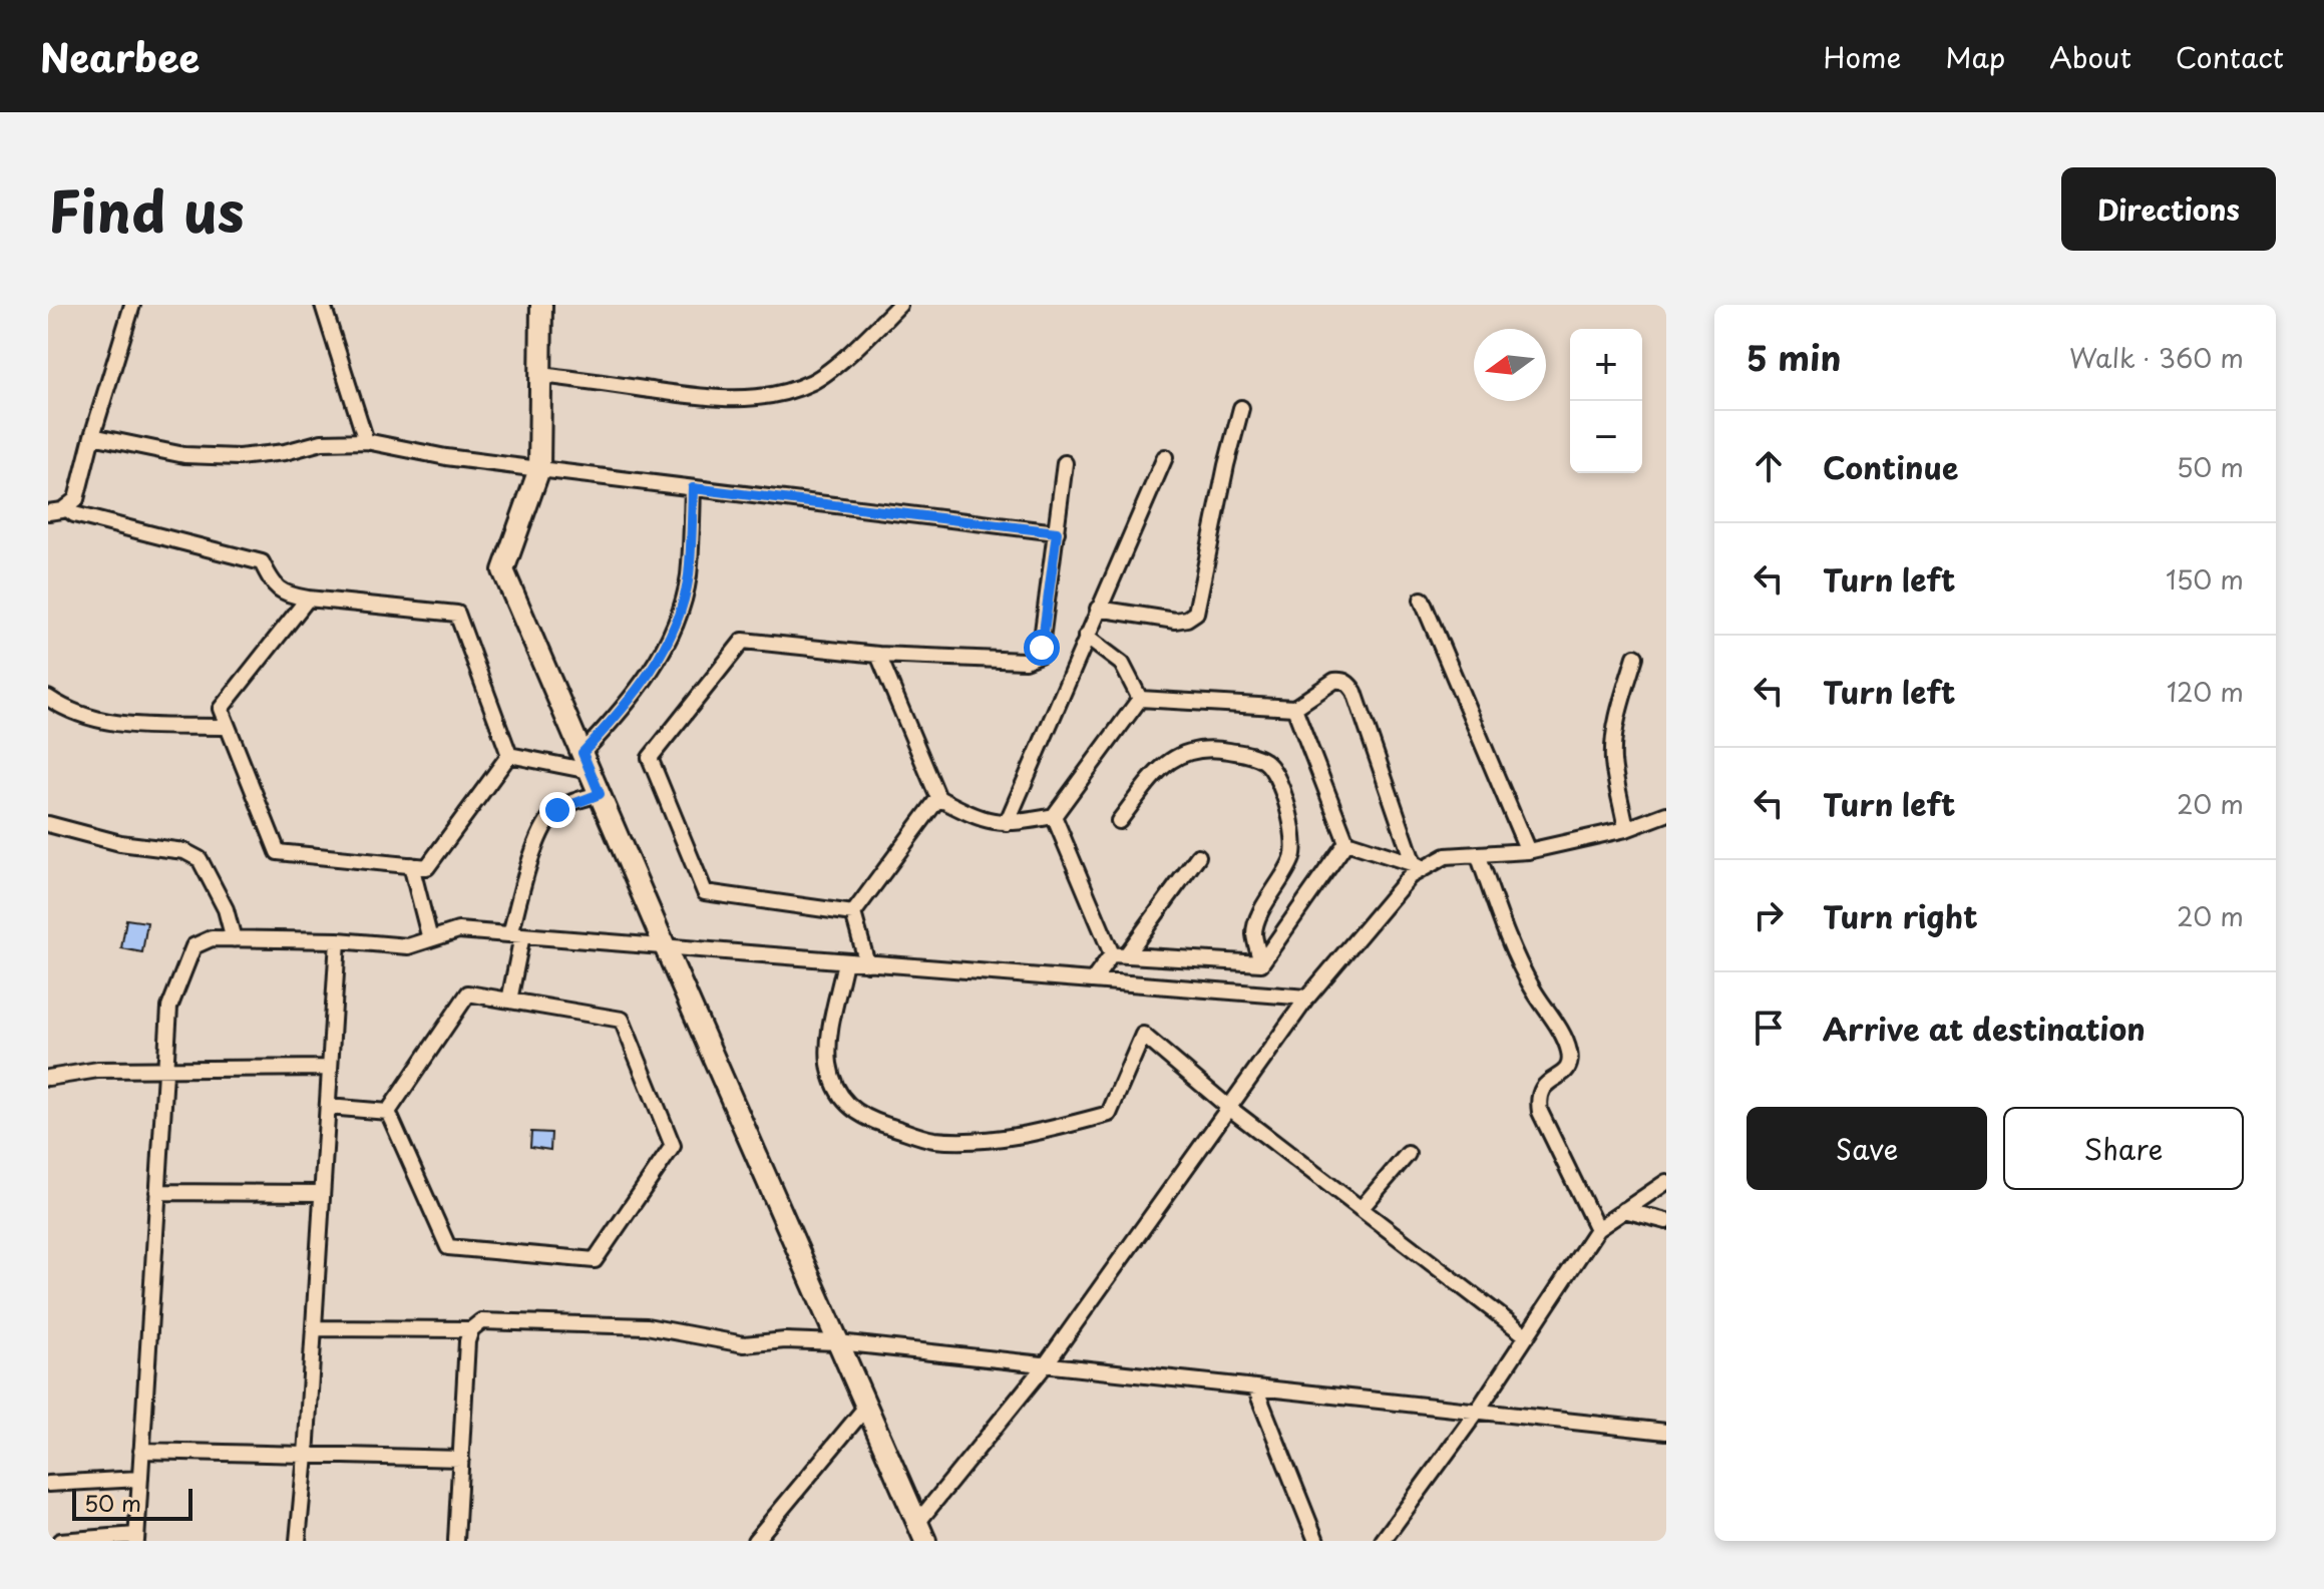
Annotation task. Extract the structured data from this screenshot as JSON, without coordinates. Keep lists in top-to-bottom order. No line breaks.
{"scale_bar":"50 m","north":"left","page":{"header":"Nearbee","nav":["Home","Map","About","Contact"],"title":"Find us","buttons":["Directions",["Save","Share"]],"heading":["5 min","Walk · 360 m"],"map_buttons":["+","−"],"list":[["Continue","50 m"],["Turn left","150 m"],["Turn left","120 m"],["Turn left","20 m"],["Turn right","20 m"],"Arrive at destination"],"scale":"50 m"}}
